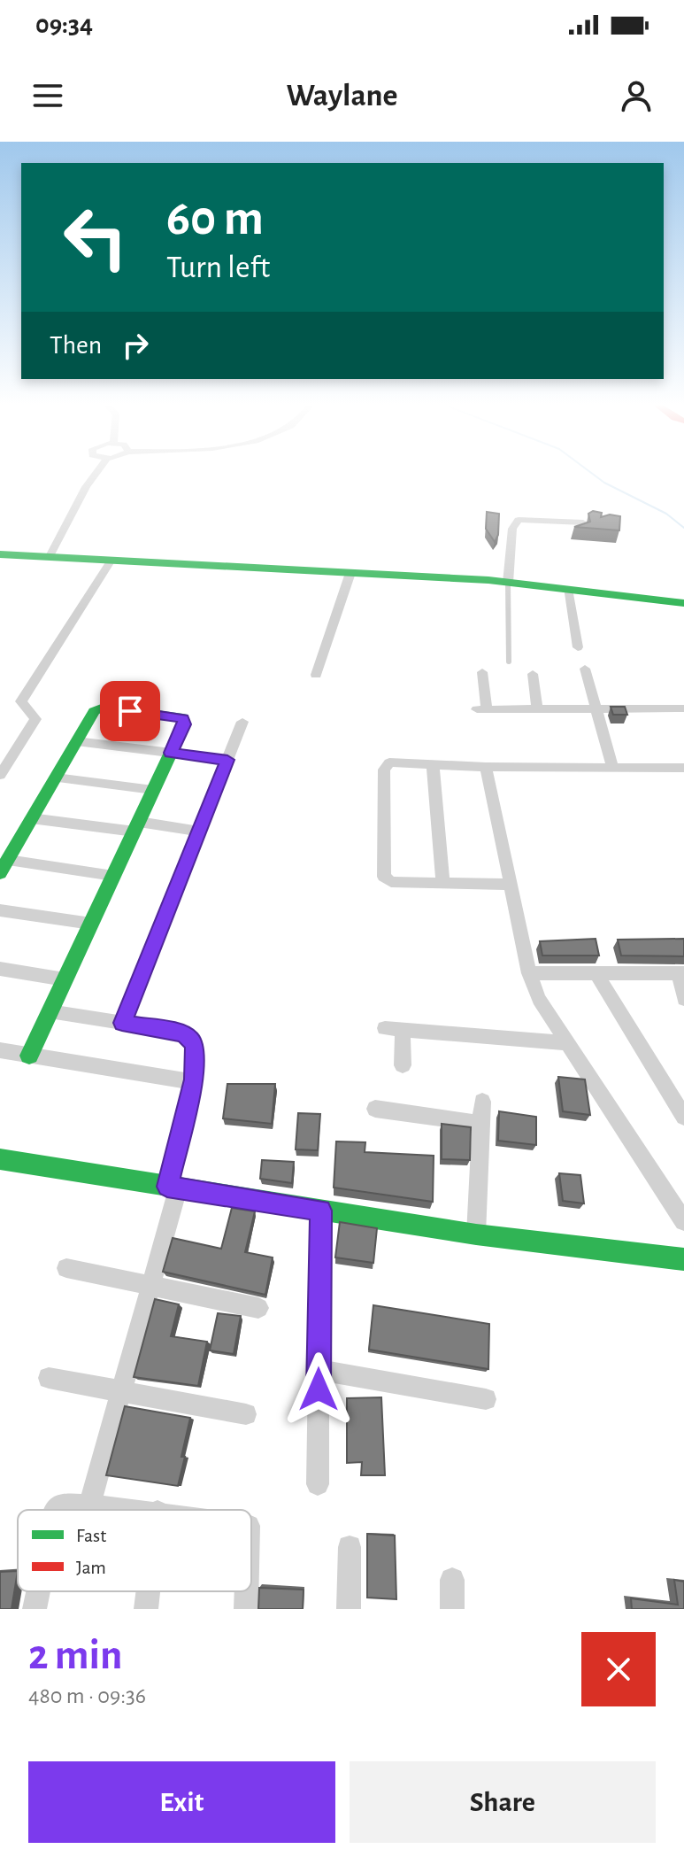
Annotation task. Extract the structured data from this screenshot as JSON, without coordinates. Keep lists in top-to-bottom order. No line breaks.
{"legend":["Fast","Jam"],"page":{"status":"09:34","header":"Waylane","turn":["60 m","Turn left"],"then":"Then","heading":["2 min","480 m · 09:36"],"buttons":["Exit","Share"]}}
